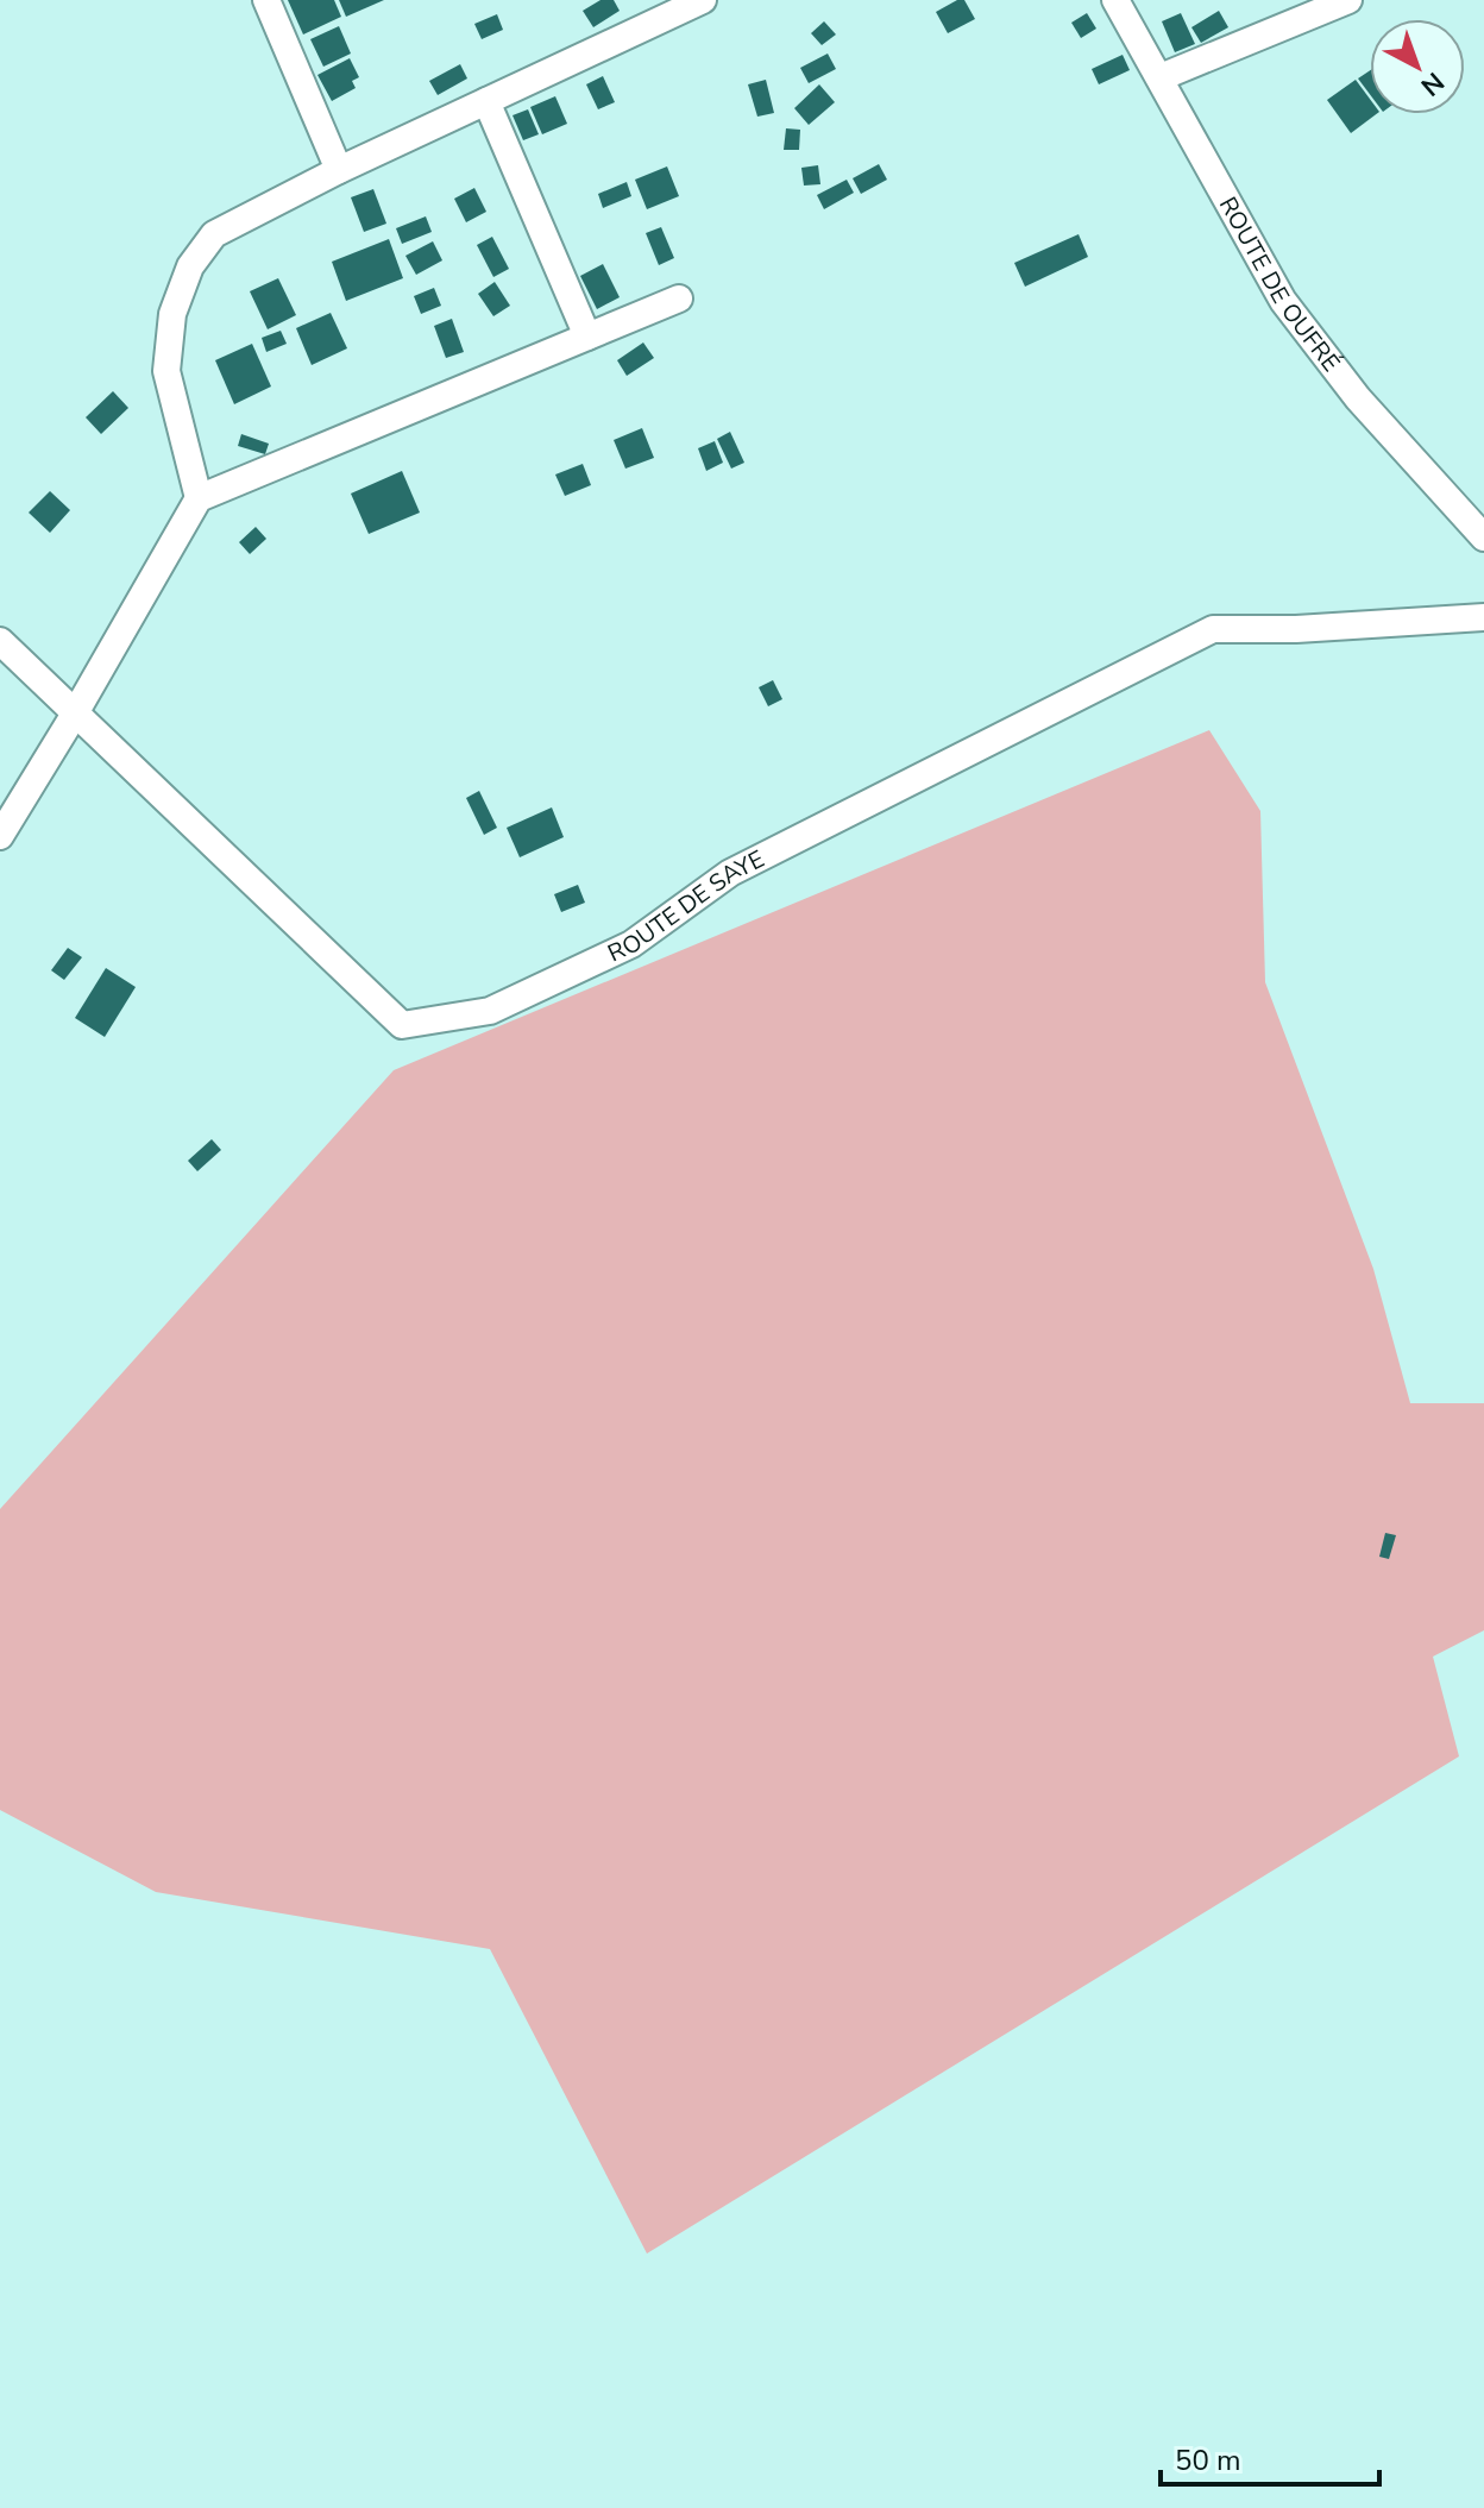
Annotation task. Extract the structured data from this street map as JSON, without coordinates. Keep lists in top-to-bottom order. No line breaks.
{"streets":{"street":["ROUTE DE OUFRÉ","ROUTE DE SAYE"]},"scale_bar":"50 m","north":"bottom right"}
